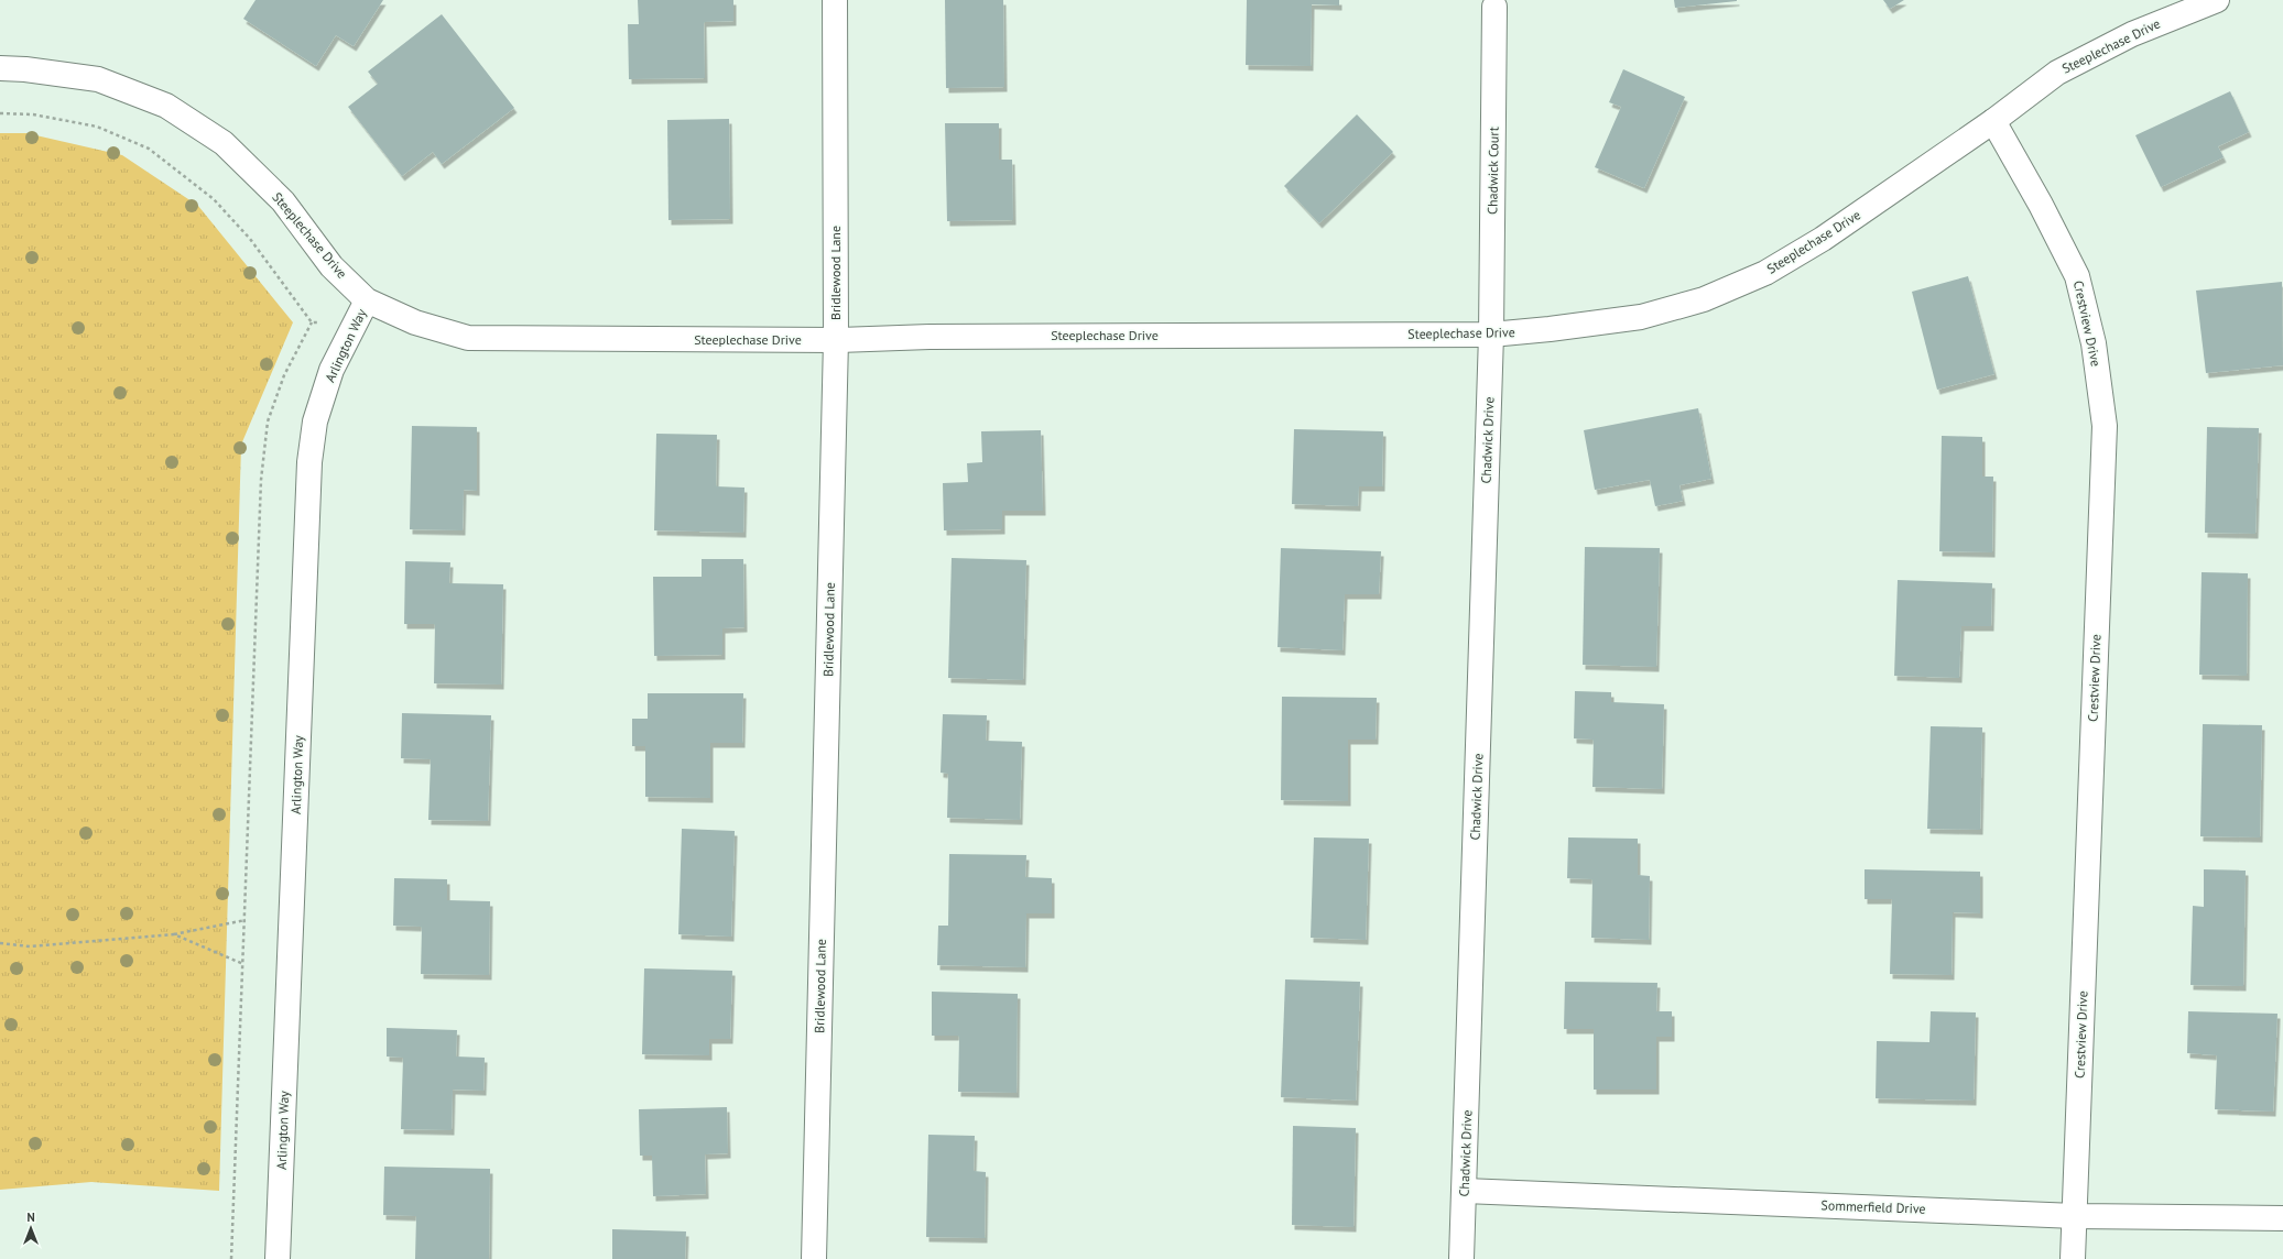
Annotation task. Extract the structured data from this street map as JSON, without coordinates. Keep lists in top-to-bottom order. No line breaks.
{"streets":{"street":["Steeplechase Drive","Chadwick Court","Bridlewood Lane","Crestview Drive","Arlington Way","Chadwick Drive","Sommerfield Drive"]},"crossings":[["Steeplechase Drive","Chadwick Court"],["Steeplechase Drive","Bridlewood Lane"],["Steeplechase Drive","Crestview Drive"],["Steeplechase Drive","Arlington Way"],["Steeplechase Drive","Chadwick Drive"],["Chadwick Court","Chadwick Drive"],["Crestview Drive","Sommerfield Drive"],["Chadwick Drive","Sommerfield Drive"]],"north":"top"}
